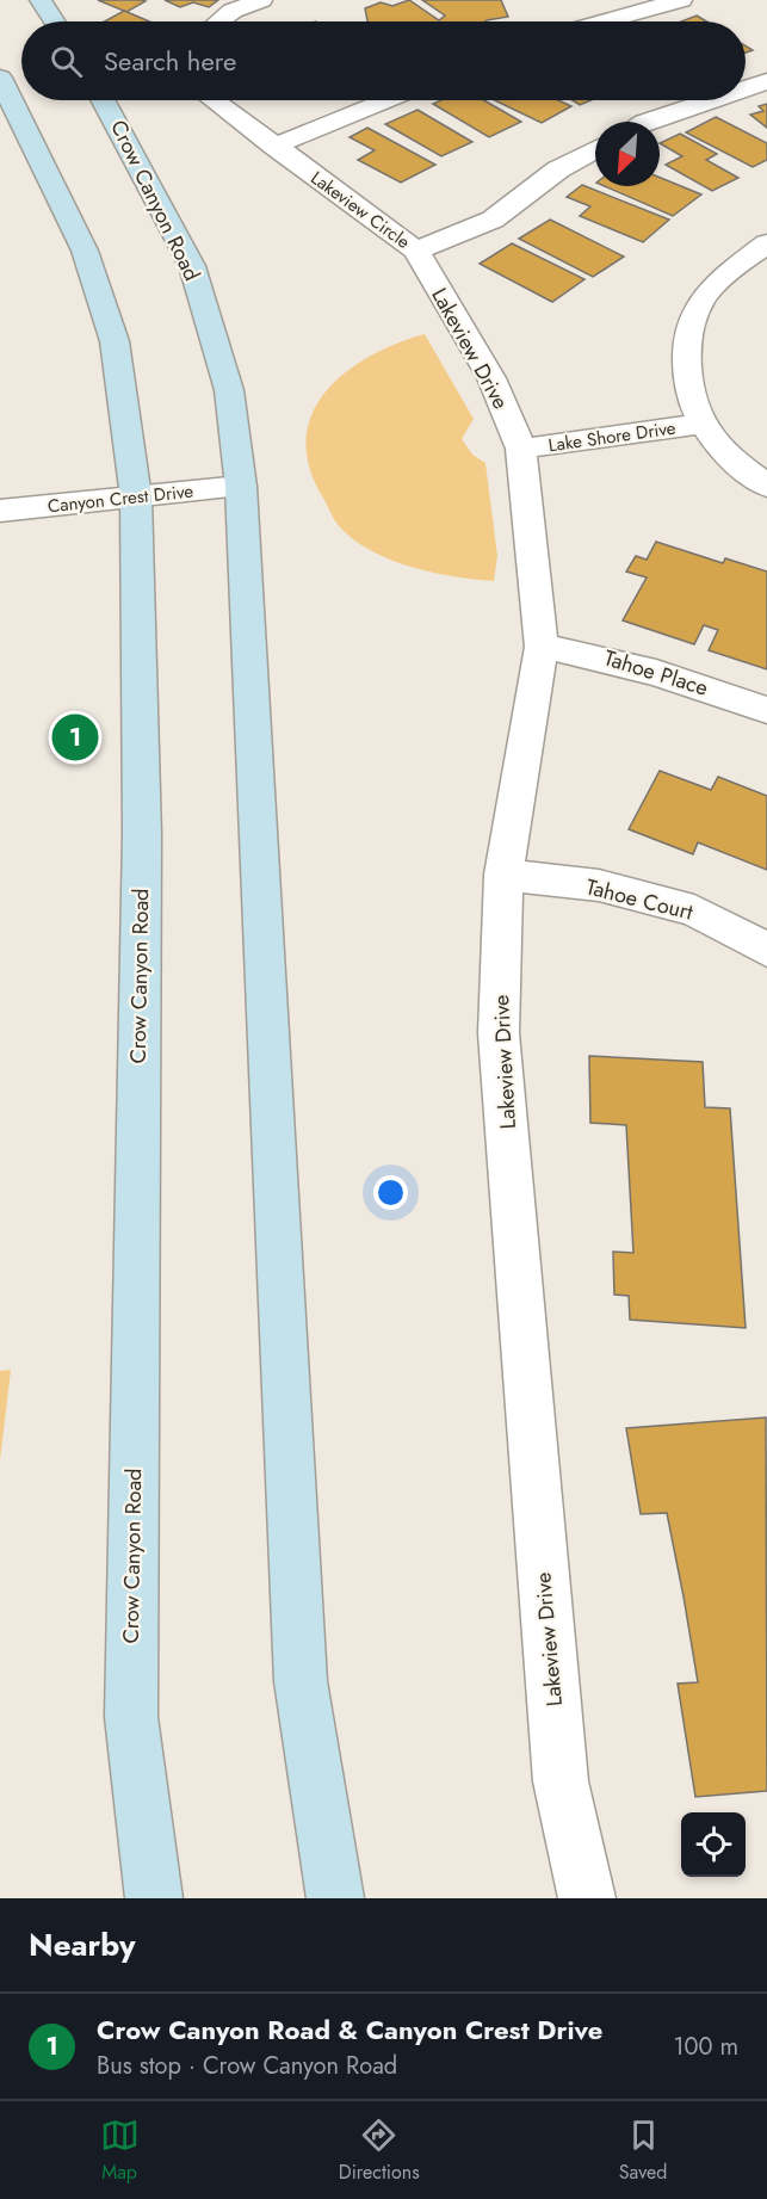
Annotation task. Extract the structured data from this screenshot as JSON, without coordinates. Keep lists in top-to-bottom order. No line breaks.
{"streets":{"main road":["Crow Canyon Road"],"street":["Lakeview Circle","Lakeview Drive","Lake Shore Drive","Canyon Crest Drive","Tahoe Place","Tahoe Court"]},"crossings":[["Crow Canyon Road","Canyon Crest Drive"],["Lakeview Circle","Lakeview Drive"],["Lakeview Drive","Lake Shore Drive"],["Lakeview Drive","Tahoe Place"],["Lakeview Drive","Tahoe Court"]],"north":"bottom left","page":{"search":"Search here","pins":"1","heading":"Nearby","list":[{"mark":"1","name":"Crow Canyon Road & Canyon Crest Drive","note":"Bus stop · Crow Canyon Road","value":"100 m"}],"nav":["Map","Directions","Saved"]}}
